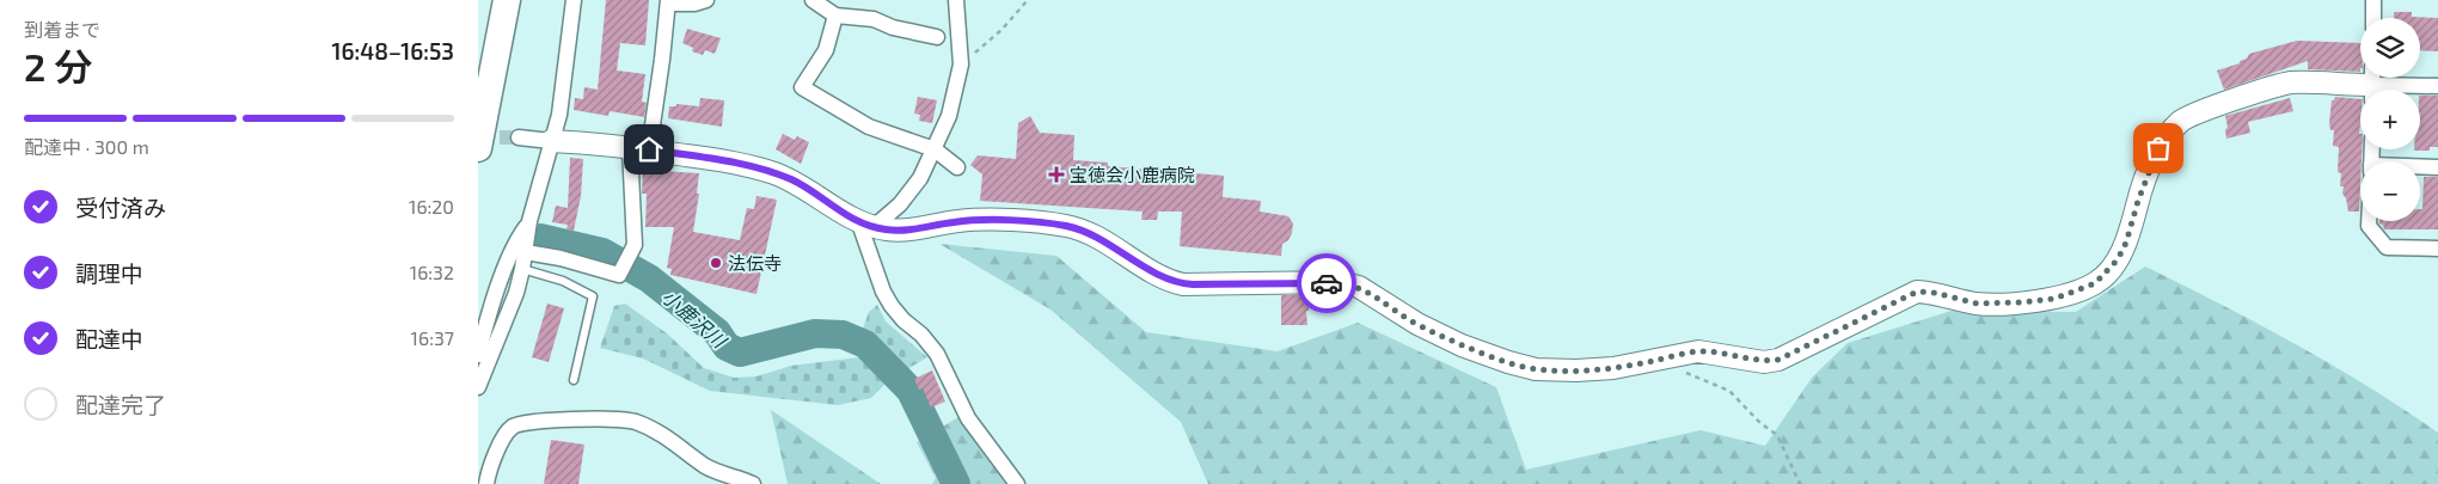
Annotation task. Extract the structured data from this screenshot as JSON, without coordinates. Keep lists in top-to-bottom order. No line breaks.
{"water":["小鹿沢川"],"places":{"health":["宝徳会小鹿病院"],"other":["法伝寺"]},"page":{"heading":["2 分","到着まで","16:48–16:53"],"map_buttons":["+","−"],"bar":"配達中 · 300 m","list":[["受付済み","16:20"],["調理中","16:32"],["配達中","16:37"],"配達完了"]}}
